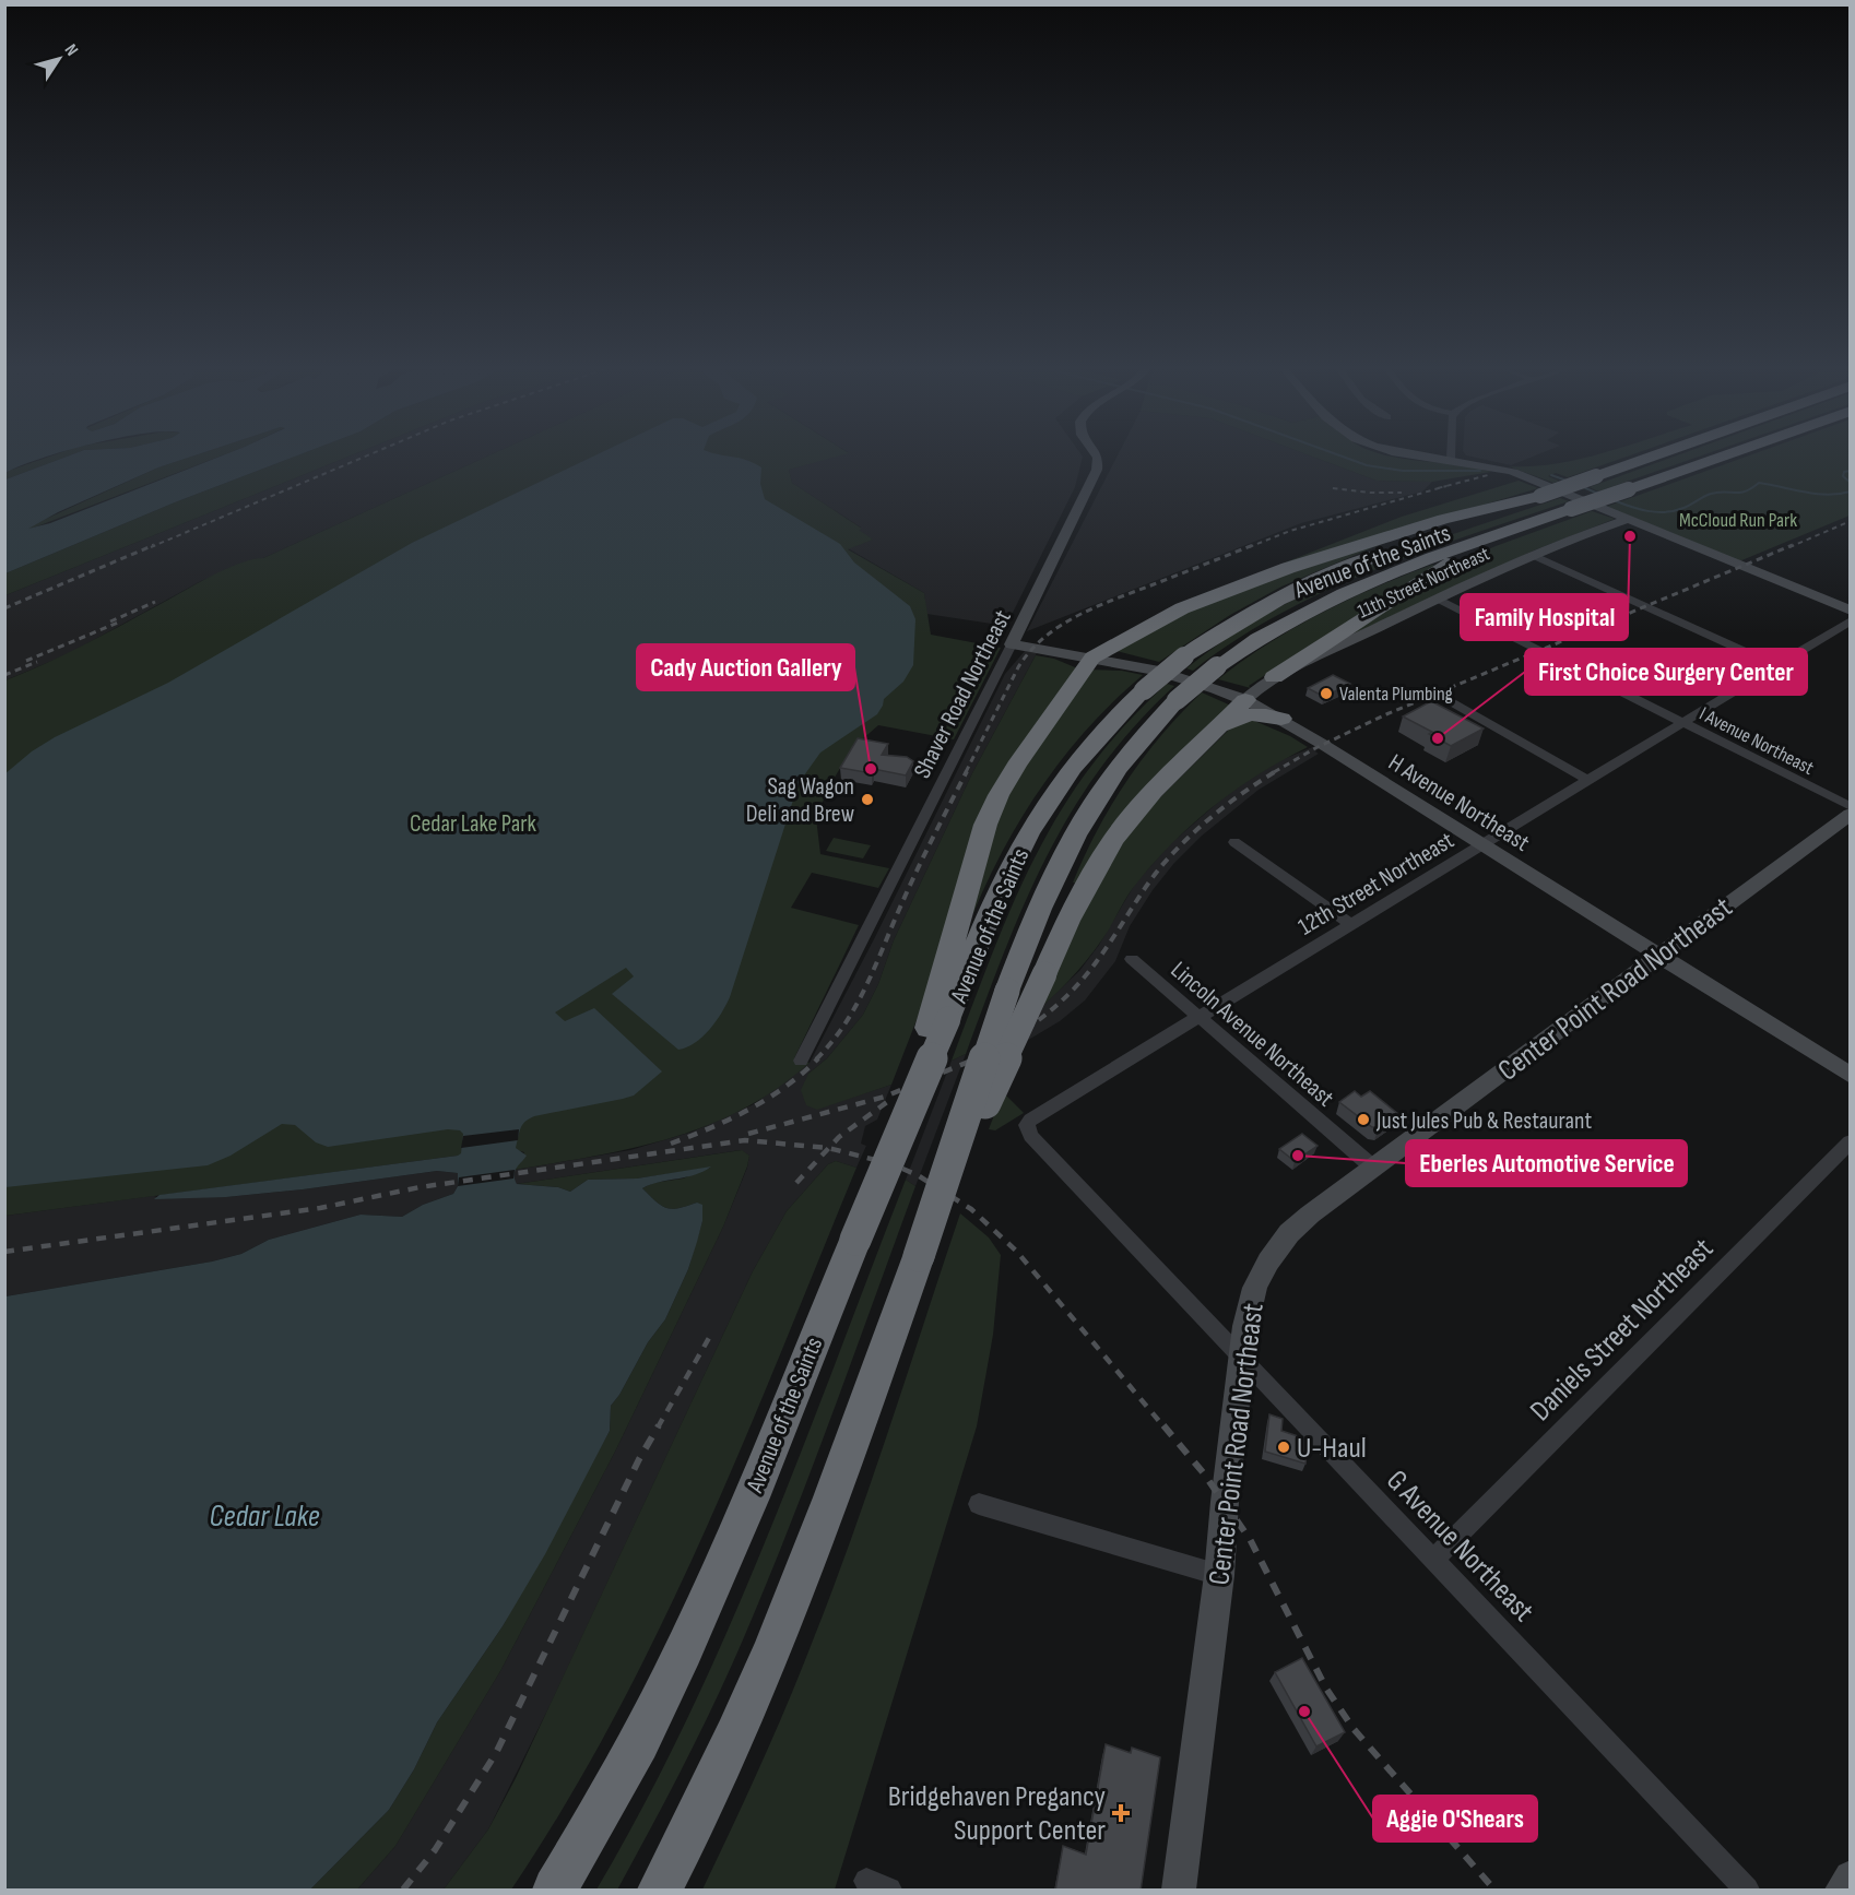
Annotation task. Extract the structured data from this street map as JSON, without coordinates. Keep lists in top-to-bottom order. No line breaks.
{"streets":{"highway":["Avenue of the Saints"],"street":["11th Street Northeast","Shaver Road Northeast","I Avenue Northeast","H Avenue Northeast","12th Street Northeast","Center Point Road Northeast","Lincoln Avenue Northeast","Daniels Street Northeast","G Avenue Northeast"]},"crossings":[["11th Street Northeast","I Avenue Northeast"],["11th Street Northeast","H Avenue Northeast"],["Shaver Road Northeast","H Avenue Northeast"],["I Avenue Northeast","12th Street Northeast"],["H Avenue Northeast","12th Street Northeast"],["H Avenue Northeast","Center Point Road Northeast"],["12th Street Northeast","Lincoln Avenue Northeast"],["12th Street Northeast","G Avenue Northeast"],["Center Point Road Northeast","Lincoln Avenue Northeast"],["Center Point Road Northeast","G Avenue Northeast"],["Daniels Street Northeast","G Avenue Northeast"]],"water":["Cedar Lake"],"parks":["McCloud Run Park","Cedar Lake Park"],"places":{"other":["Family Hospital","Valenta Plumbing","First Choice Surgery Center","Cady Auction Gallery","Sag Wagon Deli and Brew","Just Jules Pub & Restaurant","Eberles Automotive Service","U-Haul","Aggie O'Shears"],"health":["Bridgehaven Pregancy Support Center"]},"north":"top right"}
